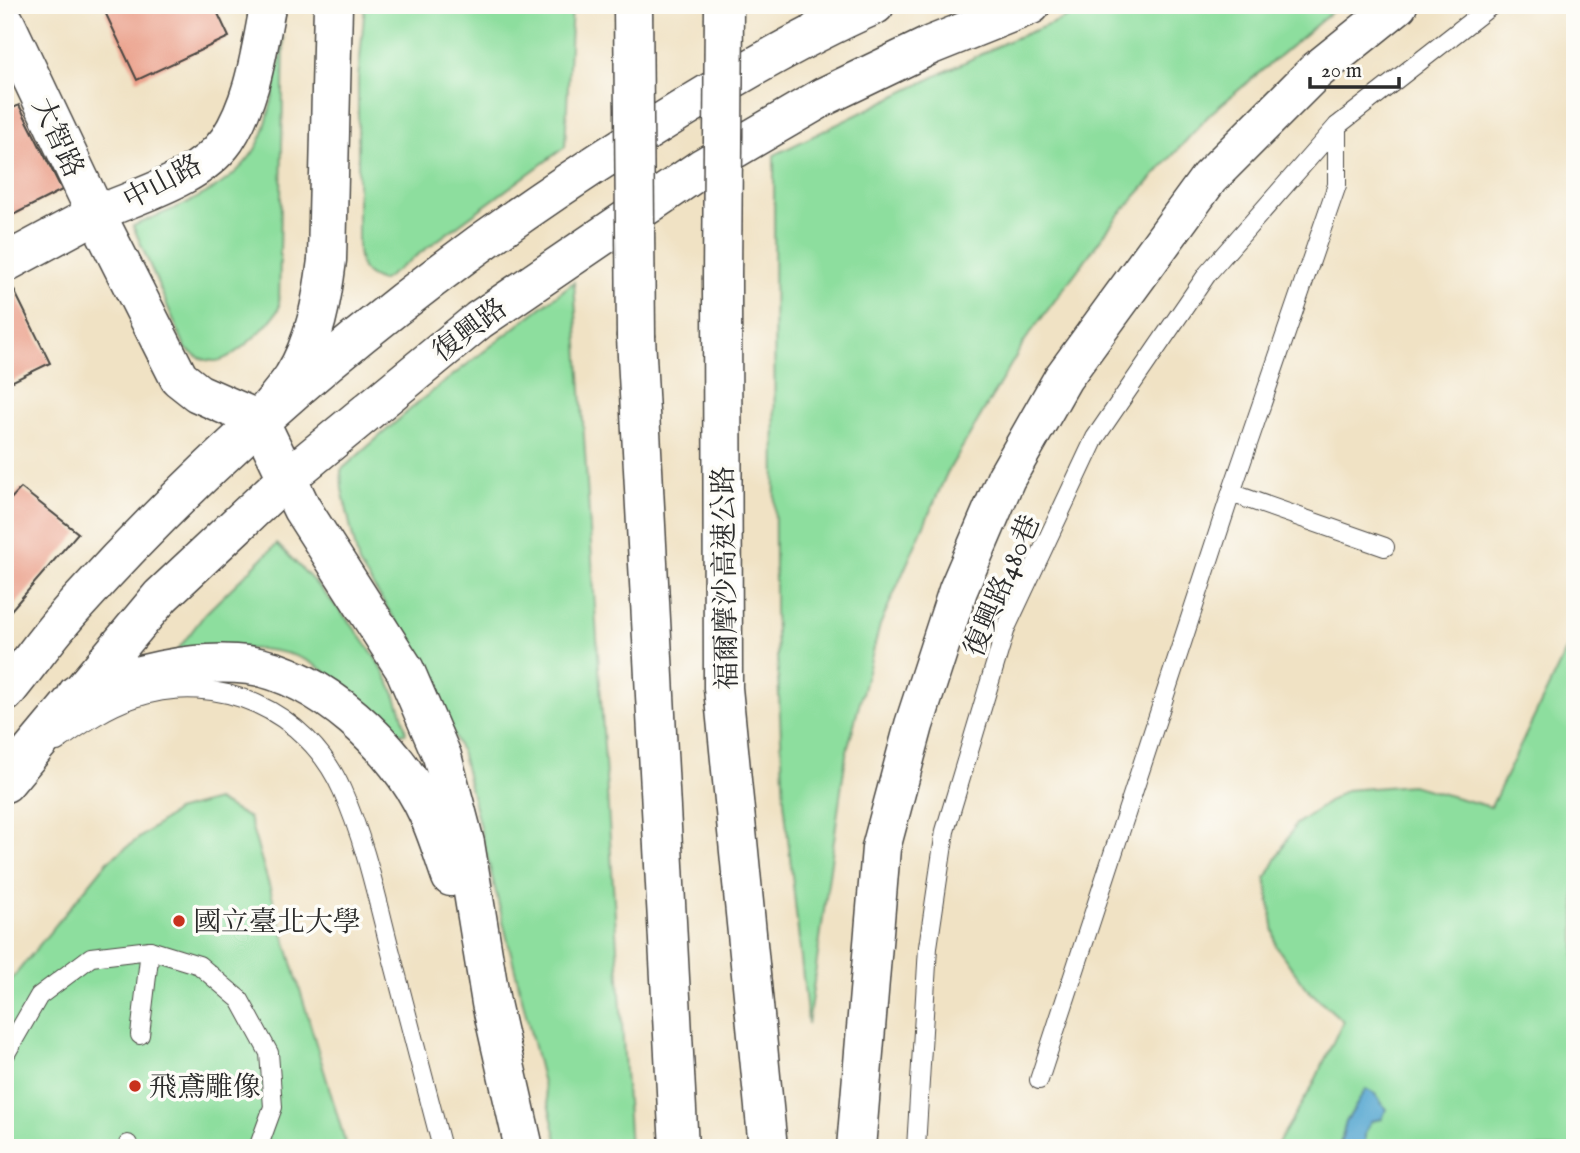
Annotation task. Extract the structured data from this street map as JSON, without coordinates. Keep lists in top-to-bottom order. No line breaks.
{"streets":{"main road":["大智路","中山路","復興路","福爾摩沙高速公路"],"lane":["復興路480巷"]},"crossings":[["大智路","中山路"]],"places":["國立臺北大學","飛鳶雕像"],"scale_bar":"20 m"}
